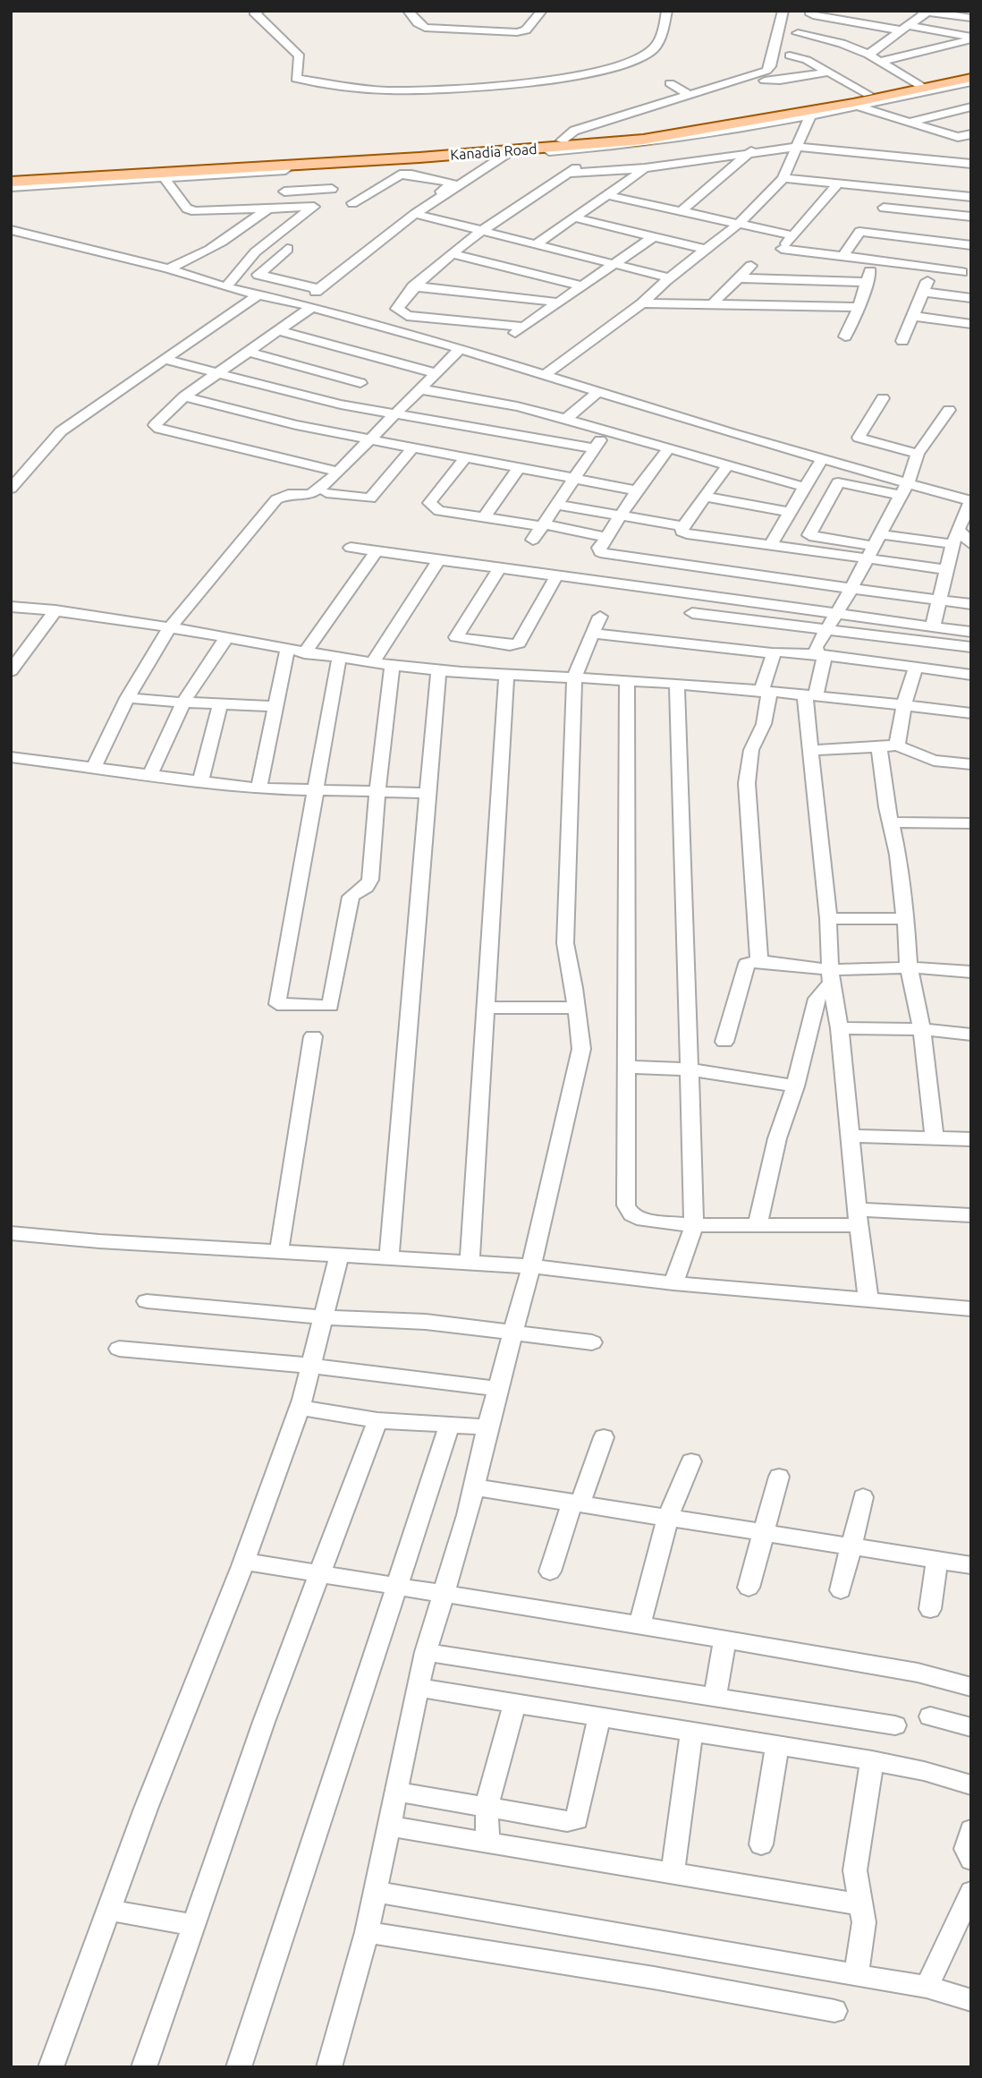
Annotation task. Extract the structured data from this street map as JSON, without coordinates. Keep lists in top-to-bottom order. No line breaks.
{"streets":{"main road":["Kanadia Road"]}}
